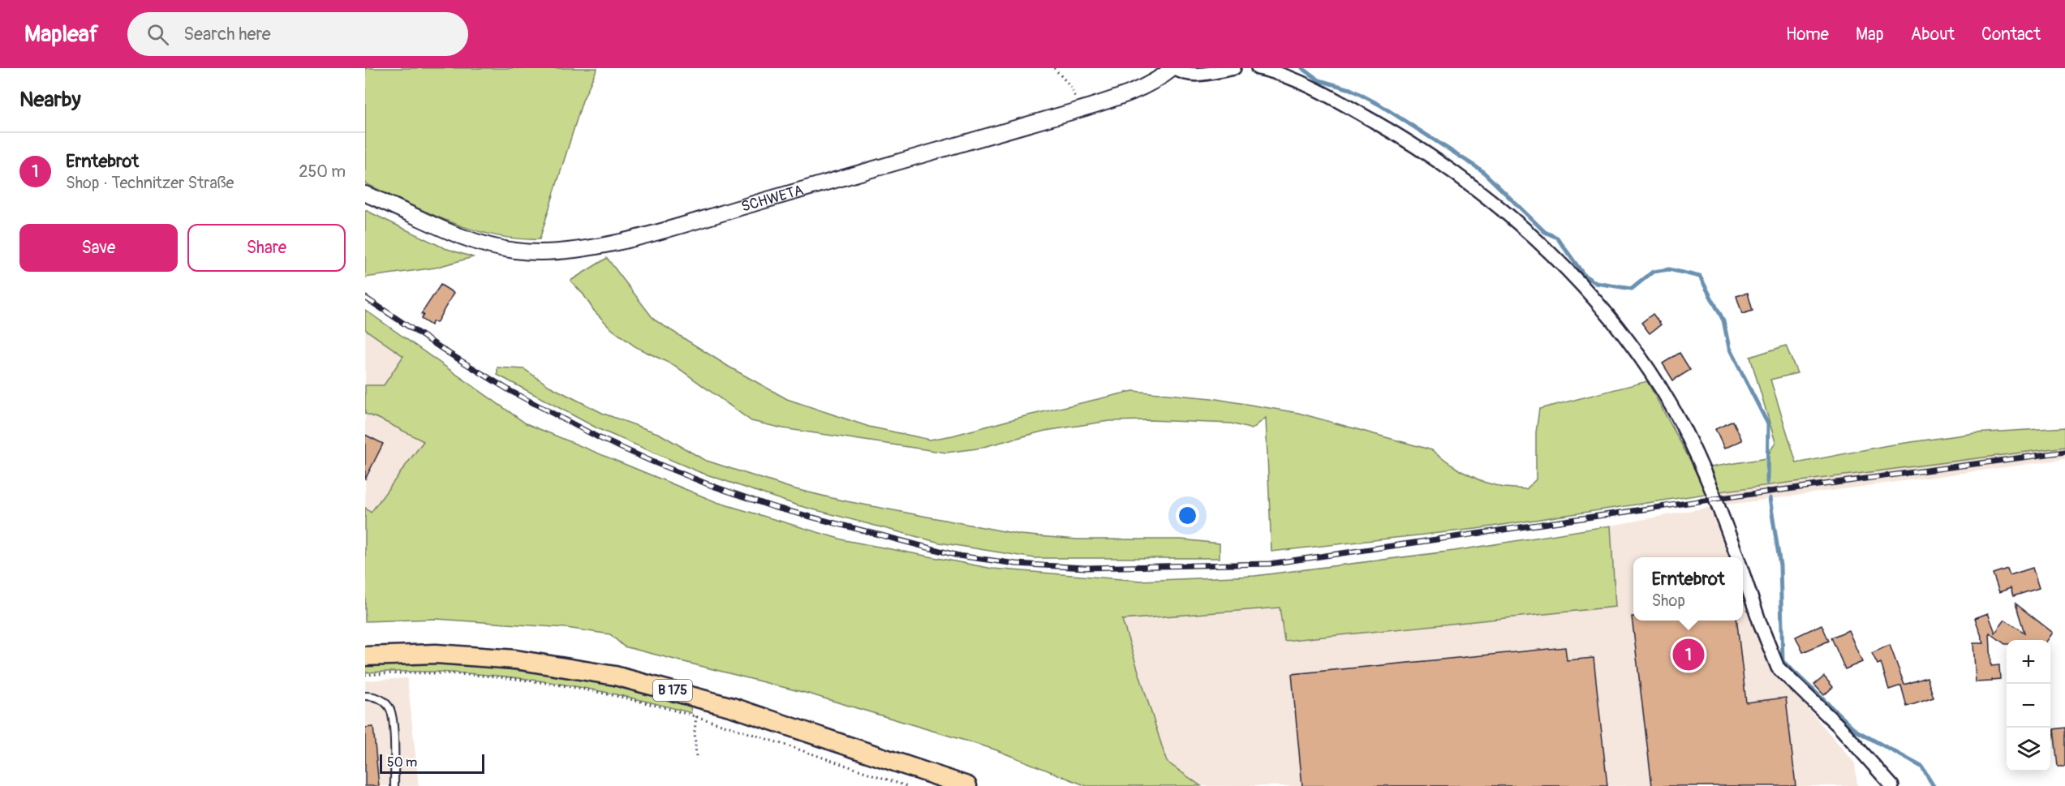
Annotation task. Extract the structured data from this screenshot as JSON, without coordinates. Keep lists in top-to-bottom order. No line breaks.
{"streets":{"main road":["B 175"],"street":["SCHWETA"]},"scale_bar":"50 m","page":{"header":"Mapleaf","search":"Search here","nav":["Home","Map","About","Contact"],"heading":"Nearby","list":[{"mark":"1","name":"Erntebrot","note":"Shop · Technitzer Straße","value":"250 m"}],"buttons":["Save","Share"],"popup":["Erntebrot","Shop"],"pins":"1","map_buttons":["+","−"],"scale":"50 m"}}
